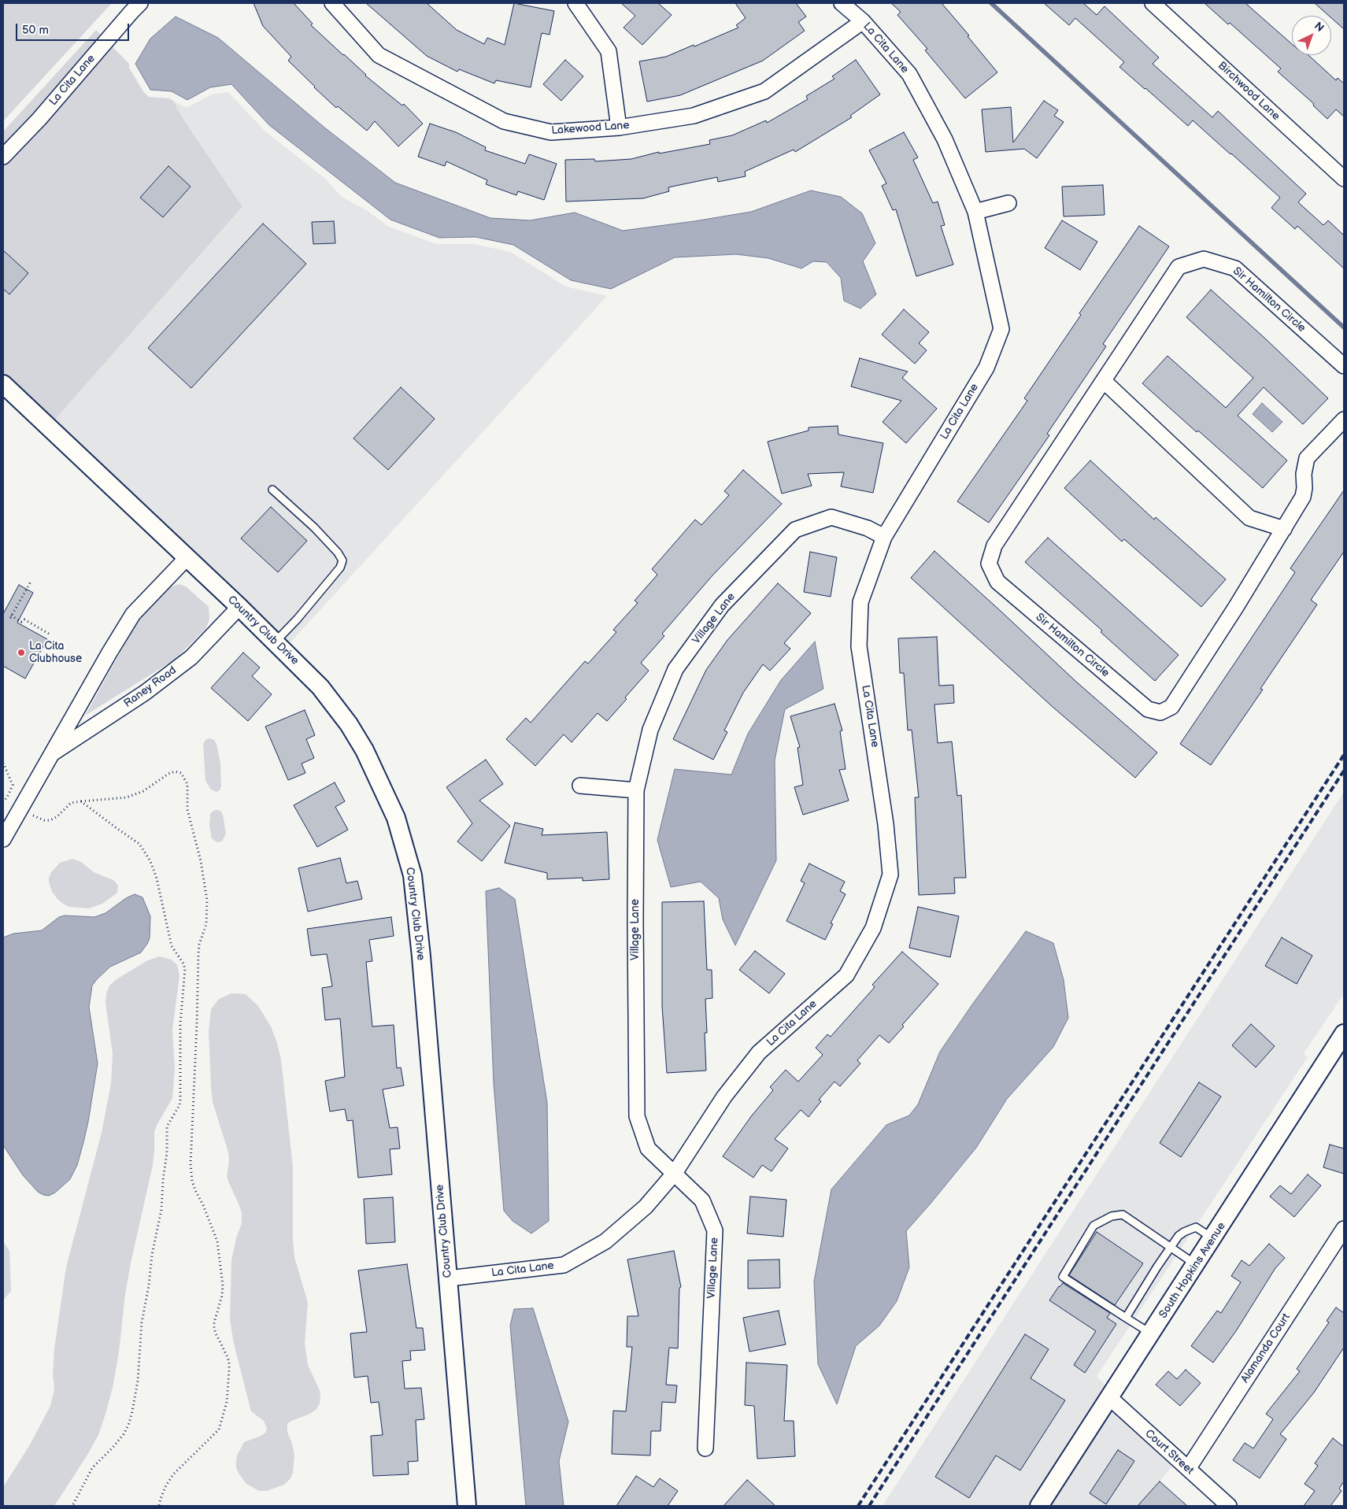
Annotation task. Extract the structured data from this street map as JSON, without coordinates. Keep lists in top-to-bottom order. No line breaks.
{"streets":{"street":["La Cita Lane","Birchwood Lane","Lakewood Lane","Sir Hamilton Circle","Village Lane","Country Club Drive","Raney Road","South Hopkins Avenue","Alamanda Court","Court Street"]},"crossings":[["La Cita Lane","Lakewood Lane"],["La Cita Lane","Village Lane"],["La Cita Lane","Country Club Drive"],["Country Club Drive","Raney Road"],["South Hopkins Avenue","Court Street"],["Alamanda Court","Court Street"]],"places":["La Cita Clubhouse"],"scale_bar":"50 m","north":"top right"}
